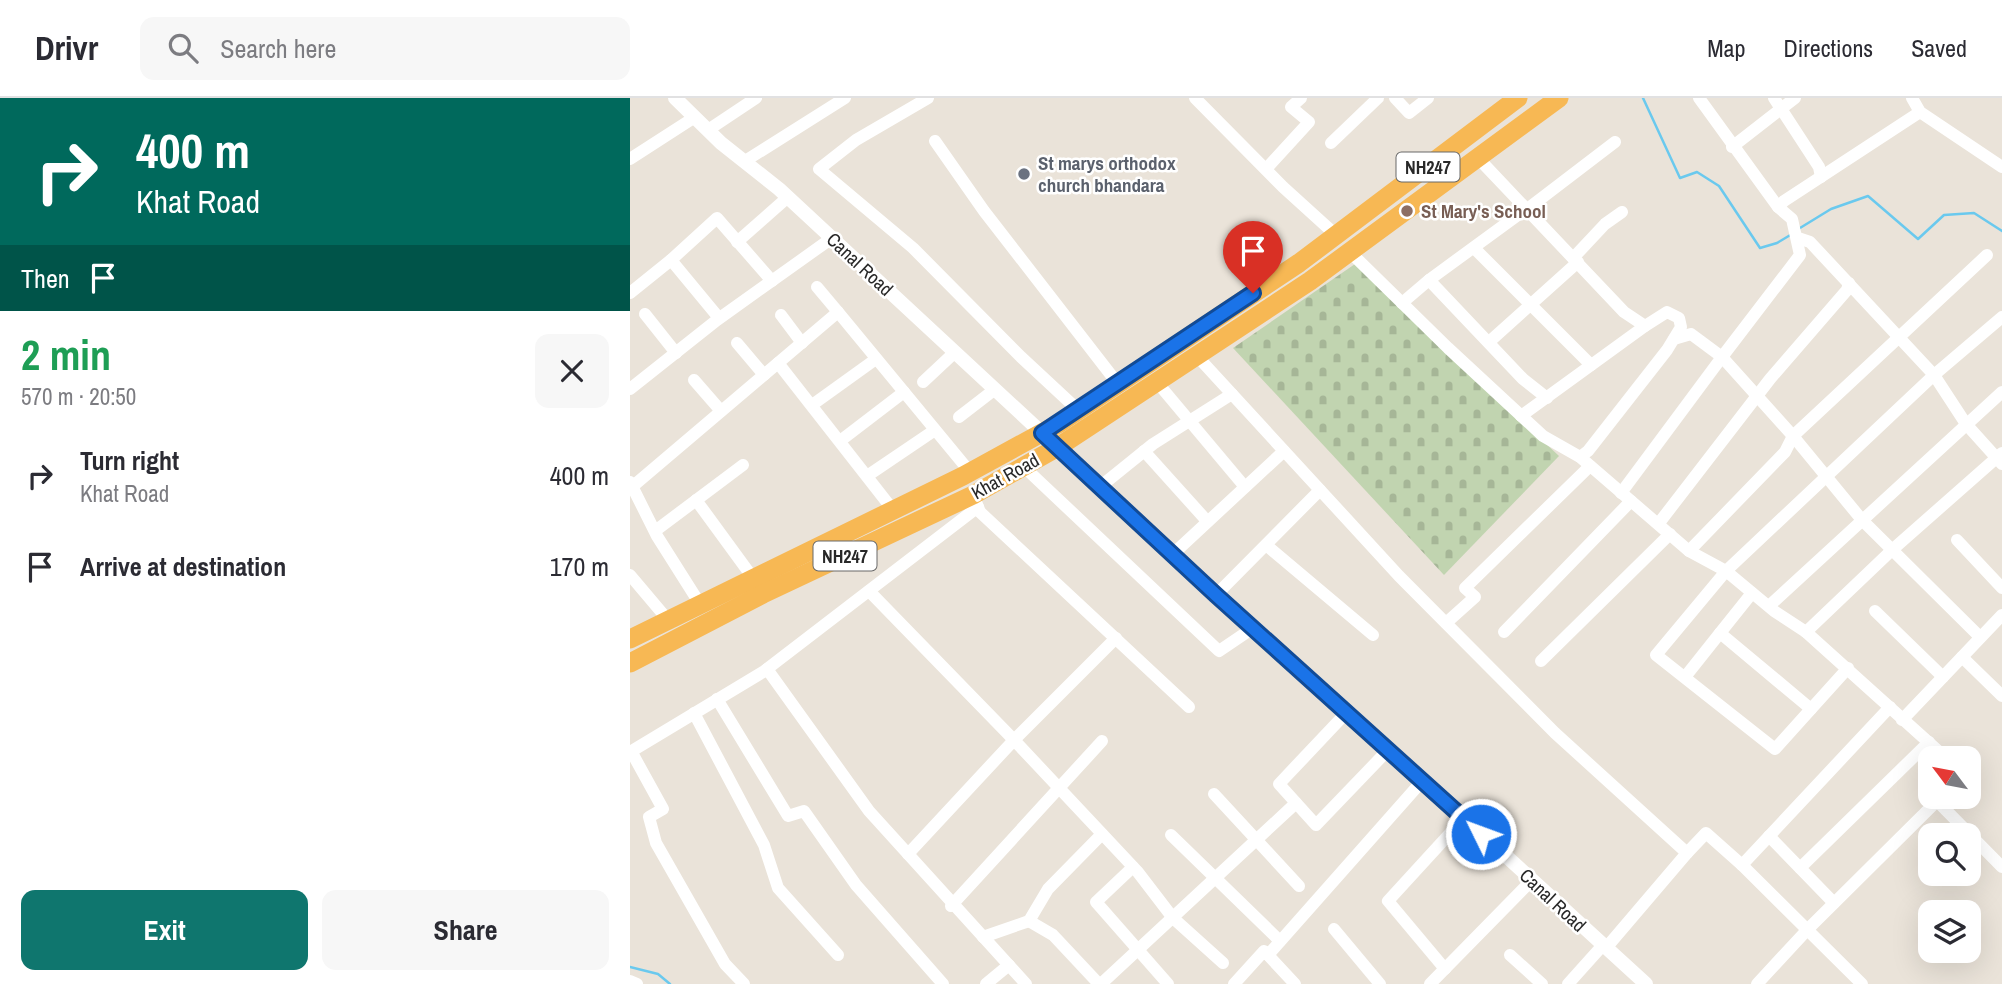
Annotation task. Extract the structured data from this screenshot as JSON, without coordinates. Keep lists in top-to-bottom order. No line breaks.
{"streets":{"highway":["NH247","Khat Road"],"street":["Canal Road"]},"crossings":[["Canal Road","Khat Road"]],"places":["St marys orthodox church bhandara","St Mary's School"],"north":"top left","page":{"header":"Drivr","search":"Search here","nav":["Map","Directions","Saved"],"turn":["400 m","Khat Road"],"then":"Then","heading":["2 min","570 m · 20:50"],"list":[{"name":"Turn right","note":"Khat Road","value":"400 m"},{"name":"Arrive at destination","value":"170 m"}],"buttons":["Exit","Share"]}}
